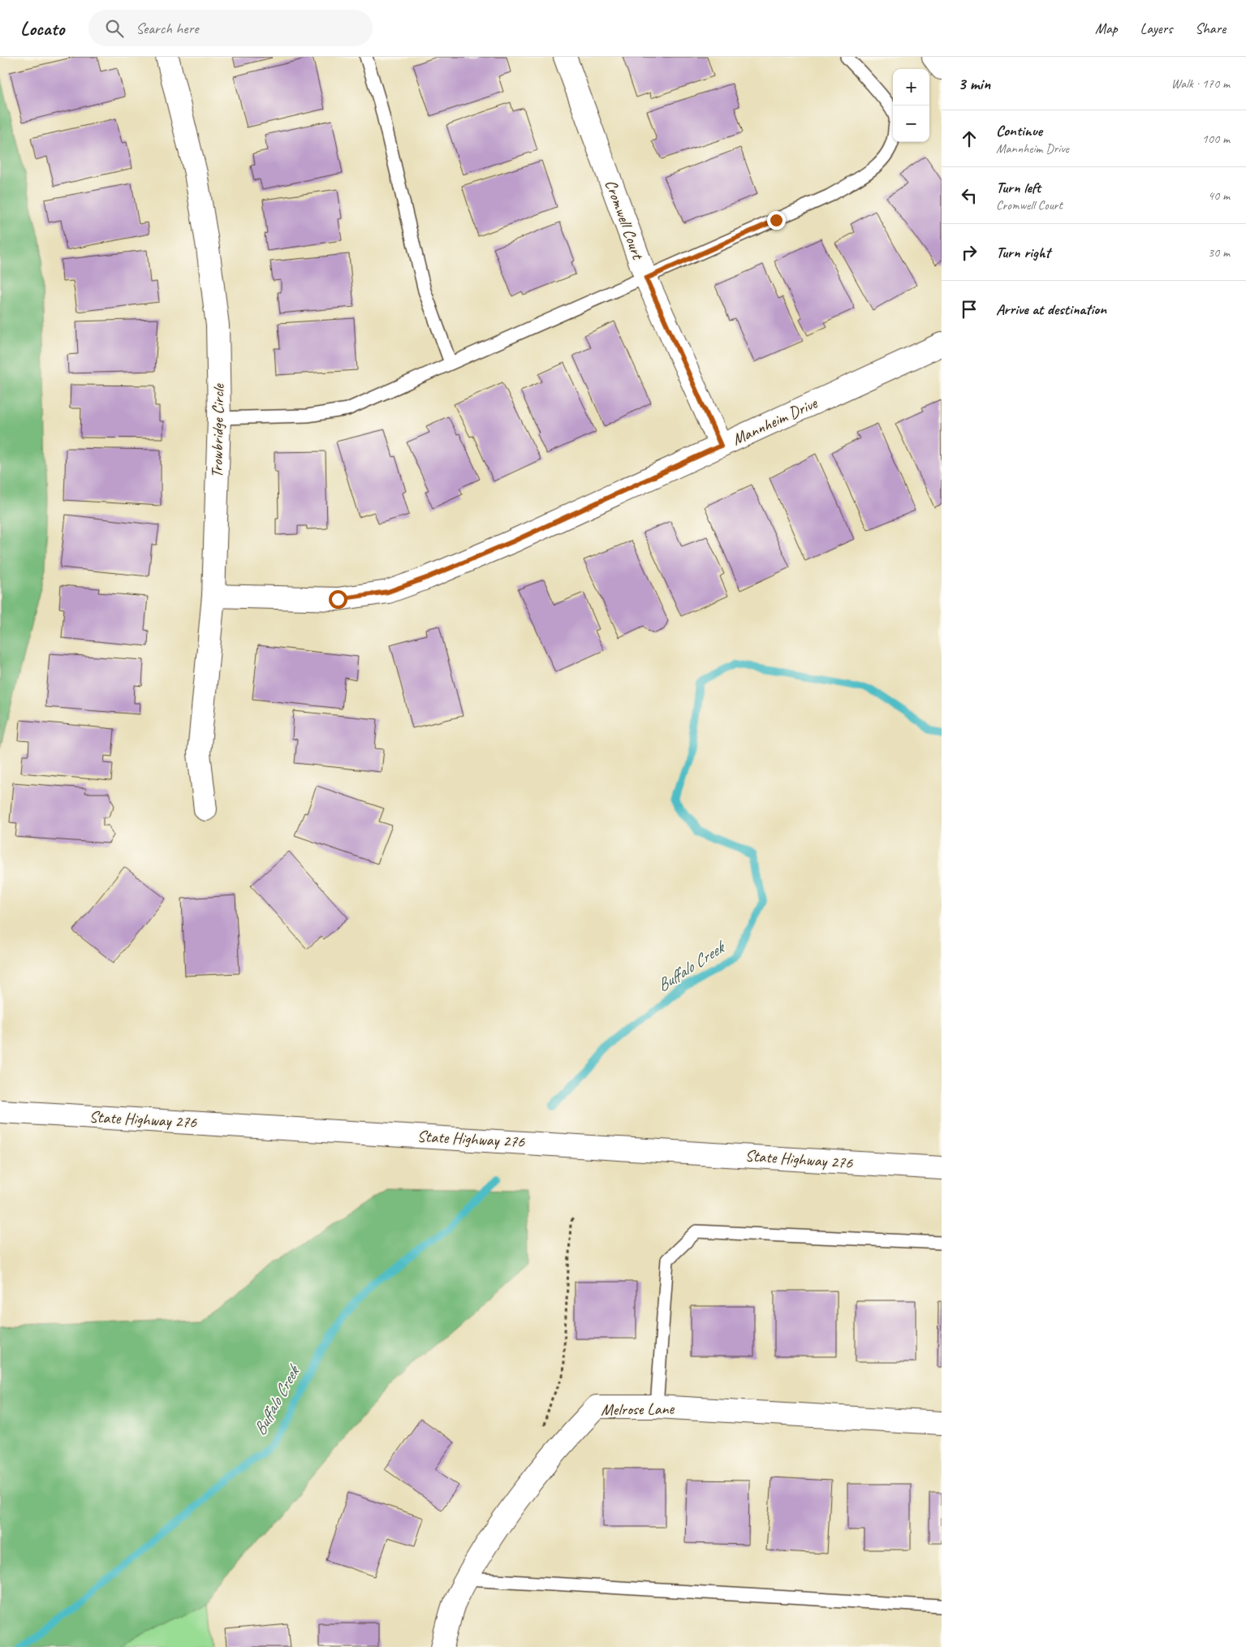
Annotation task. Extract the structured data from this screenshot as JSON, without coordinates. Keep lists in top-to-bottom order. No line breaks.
{"streets":{"street":["Cromwell Court","Mannheim Drive","Trowbridge Circle","State Highway 276","Melrose Lane"]},"crossings":[["Cromwell Court","Mannheim Drive"],["Mannheim Drive","Trowbridge Circle"]],"water":["Buffalo Creek"],"page":{"header":"Locato","search":"Search here","nav":["Map","Layers","Share"],"heading":["3 min","Walk · 170 m"],"map_buttons":["+","−"],"list":[["Continue","Mannheim Drive","100 m"],["Turn left","Cromwell Court","40 m"],["Turn right","30 m"],"Arrive at destination"]}}
